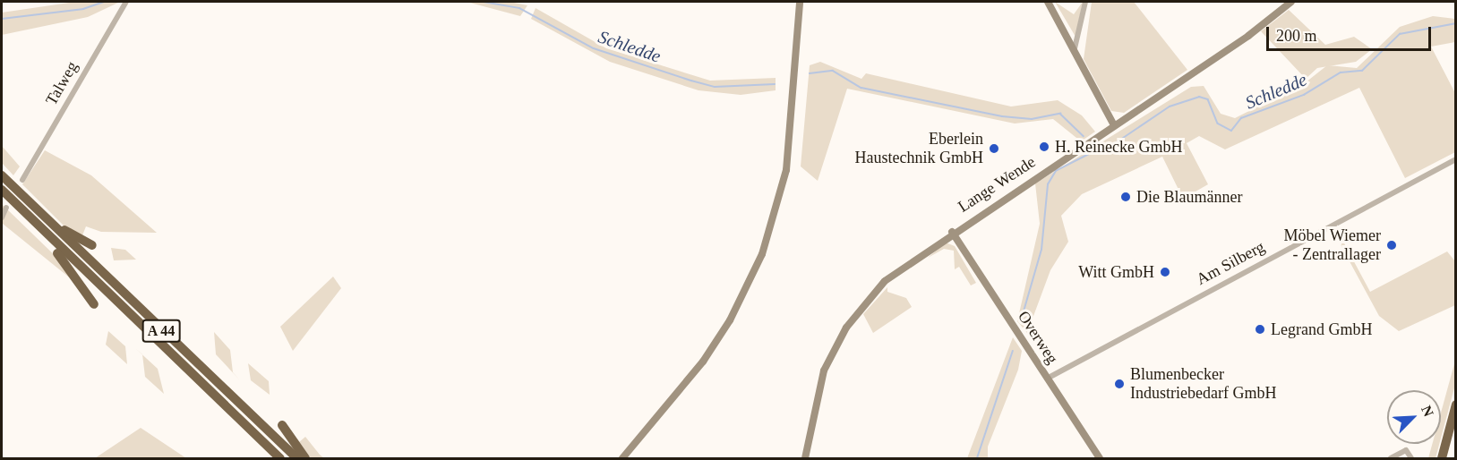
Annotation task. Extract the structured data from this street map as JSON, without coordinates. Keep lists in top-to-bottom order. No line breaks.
{"streets":{"highway":["A 44"],"street":["Talweg","Lange Wende","Am Silberg","Overweg"]},"crossings":[["Lange Wende","Overweg"],["Am Silberg","Overweg"]],"water":["Schledde"],"places":["H. Reinecke GmbH","Eberlein Haustechnik GmbH","Die Blaumänner","Möbel Wiemer - Zentrallager","Witt GmbH","Legrand GmbH","Blumenbecker Industriebedarf GmbH"],"scale_bar":"200 m","north":"top right"}
